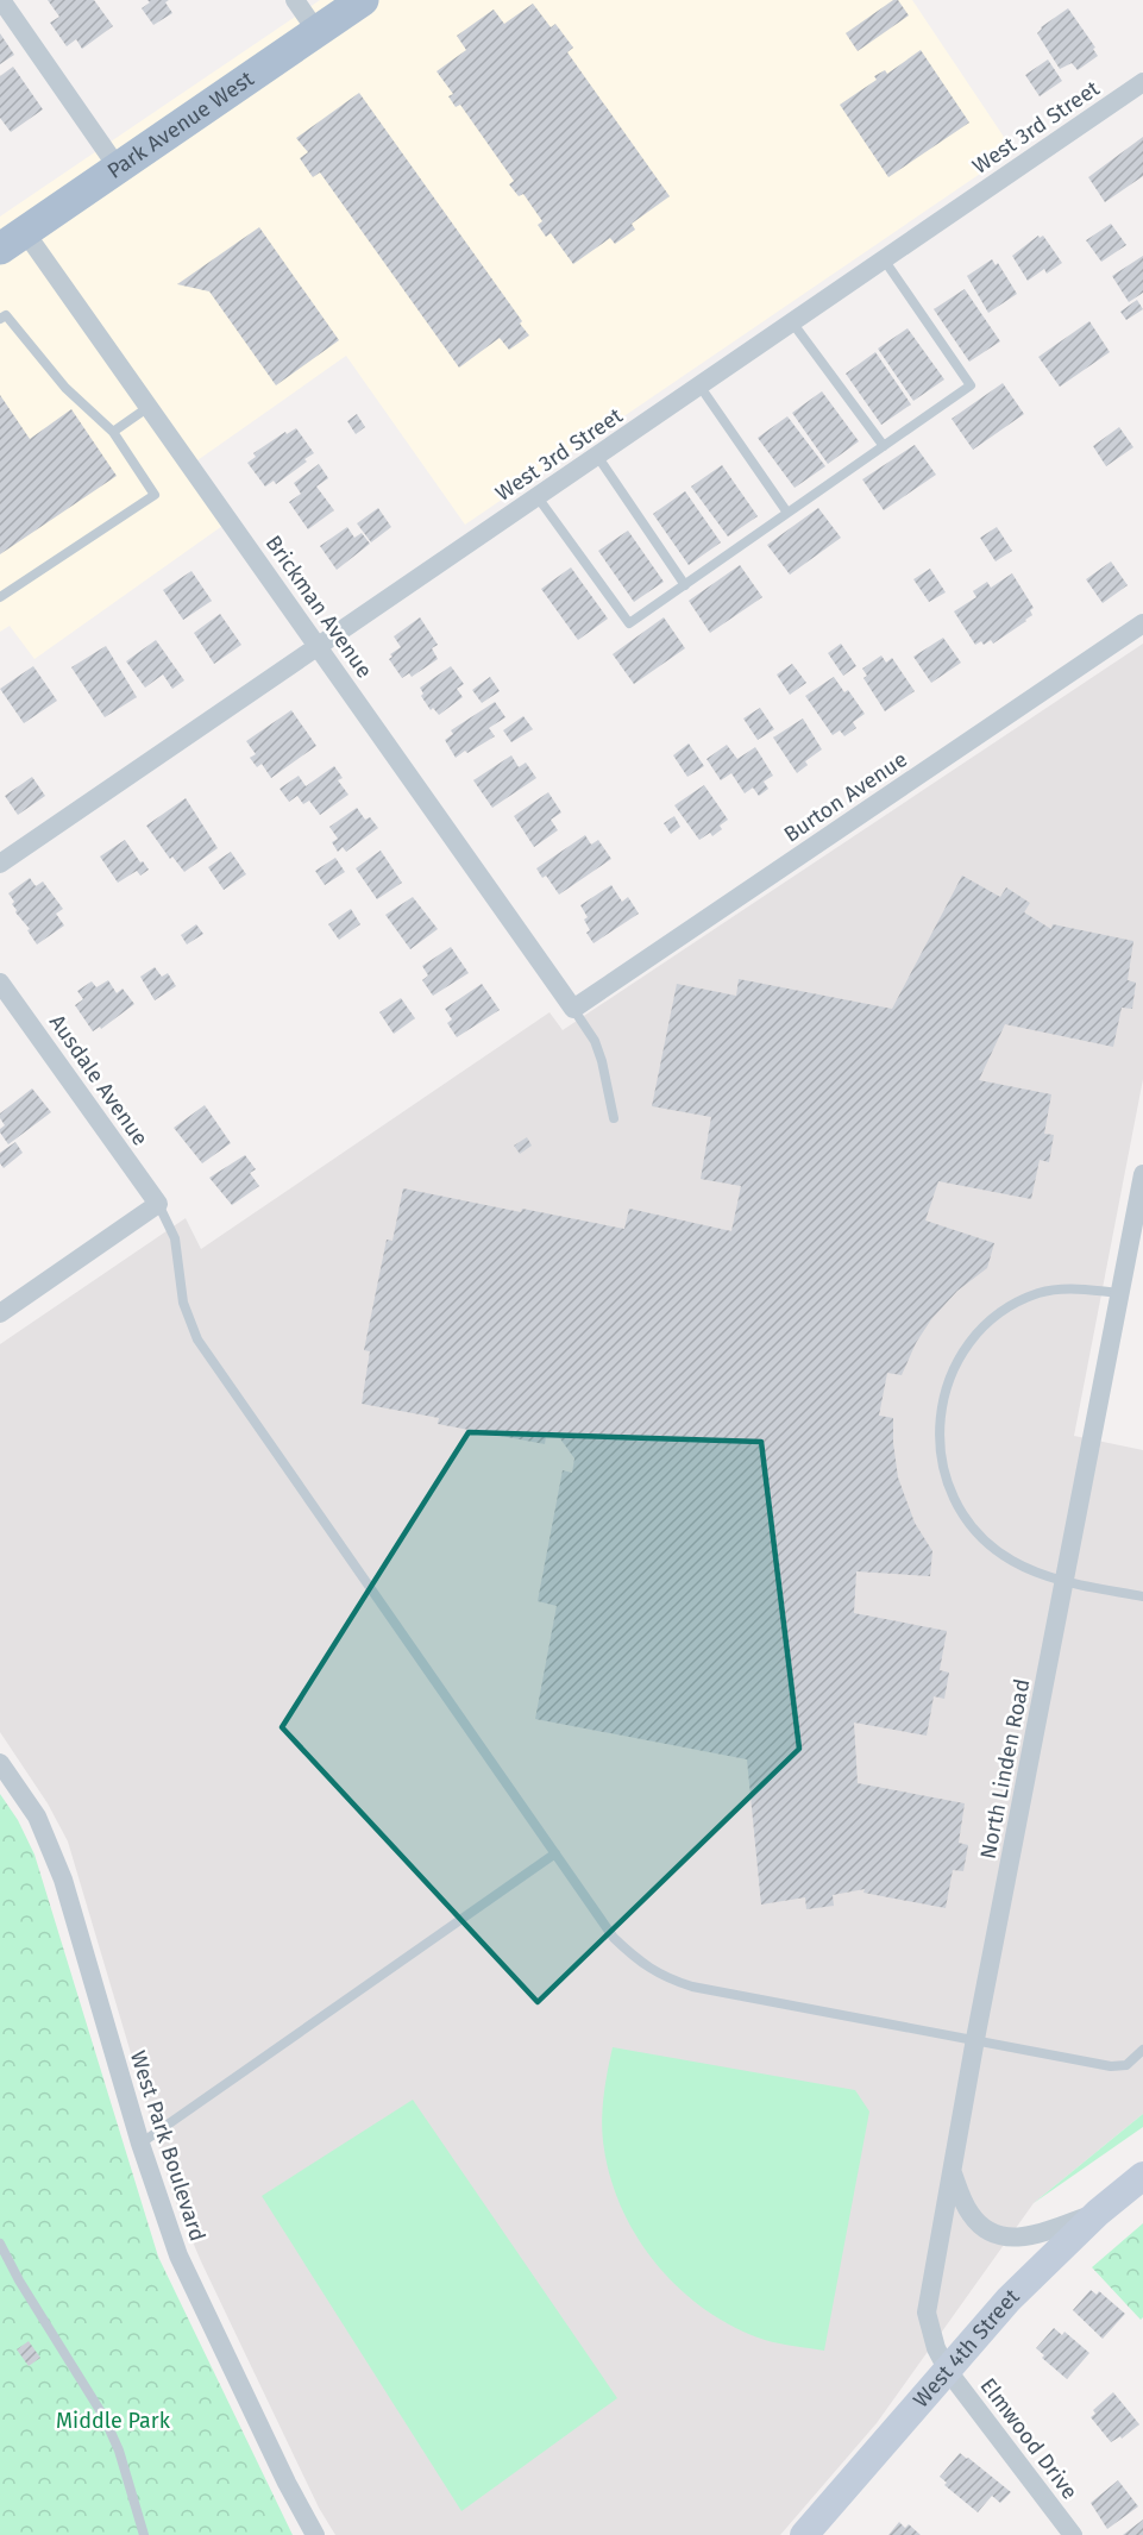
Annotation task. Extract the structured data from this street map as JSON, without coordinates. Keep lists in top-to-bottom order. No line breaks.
{"streets":{"main road":["Park Avenue West","West 4th Street"],"street":["West 3rd Street","Brickman Avenue","Burton Avenue","Ausdale Avenue","North Linden Road","West Park Boulevard","Elmwood Drive"]},"crossings":[["Park Avenue West","Brickman Avenue"],["West 3rd Street","Brickman Avenue"],["Brickman Avenue","Burton Avenue"],["North Linden Road","West 4th Street"],["North Linden Road","Elmwood Drive"],["West 4th Street","Elmwood Drive"]],"parks":["Middle Park"]}
